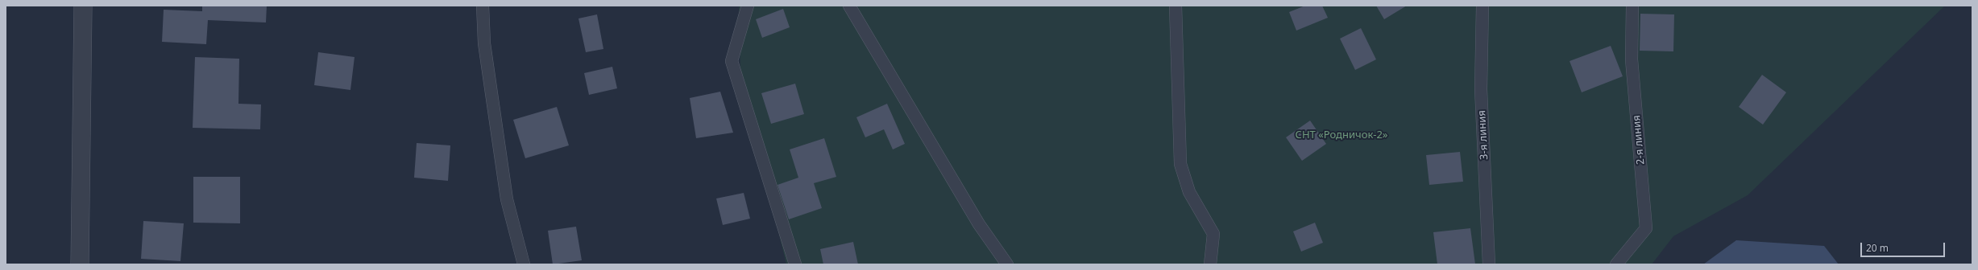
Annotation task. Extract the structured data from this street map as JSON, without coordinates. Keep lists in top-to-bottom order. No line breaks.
{"streets":{"lane":["3-я линия","2-я линия"]},"parks":["СНТ «Родничок-2»"],"scale_bar":"20 m"}
